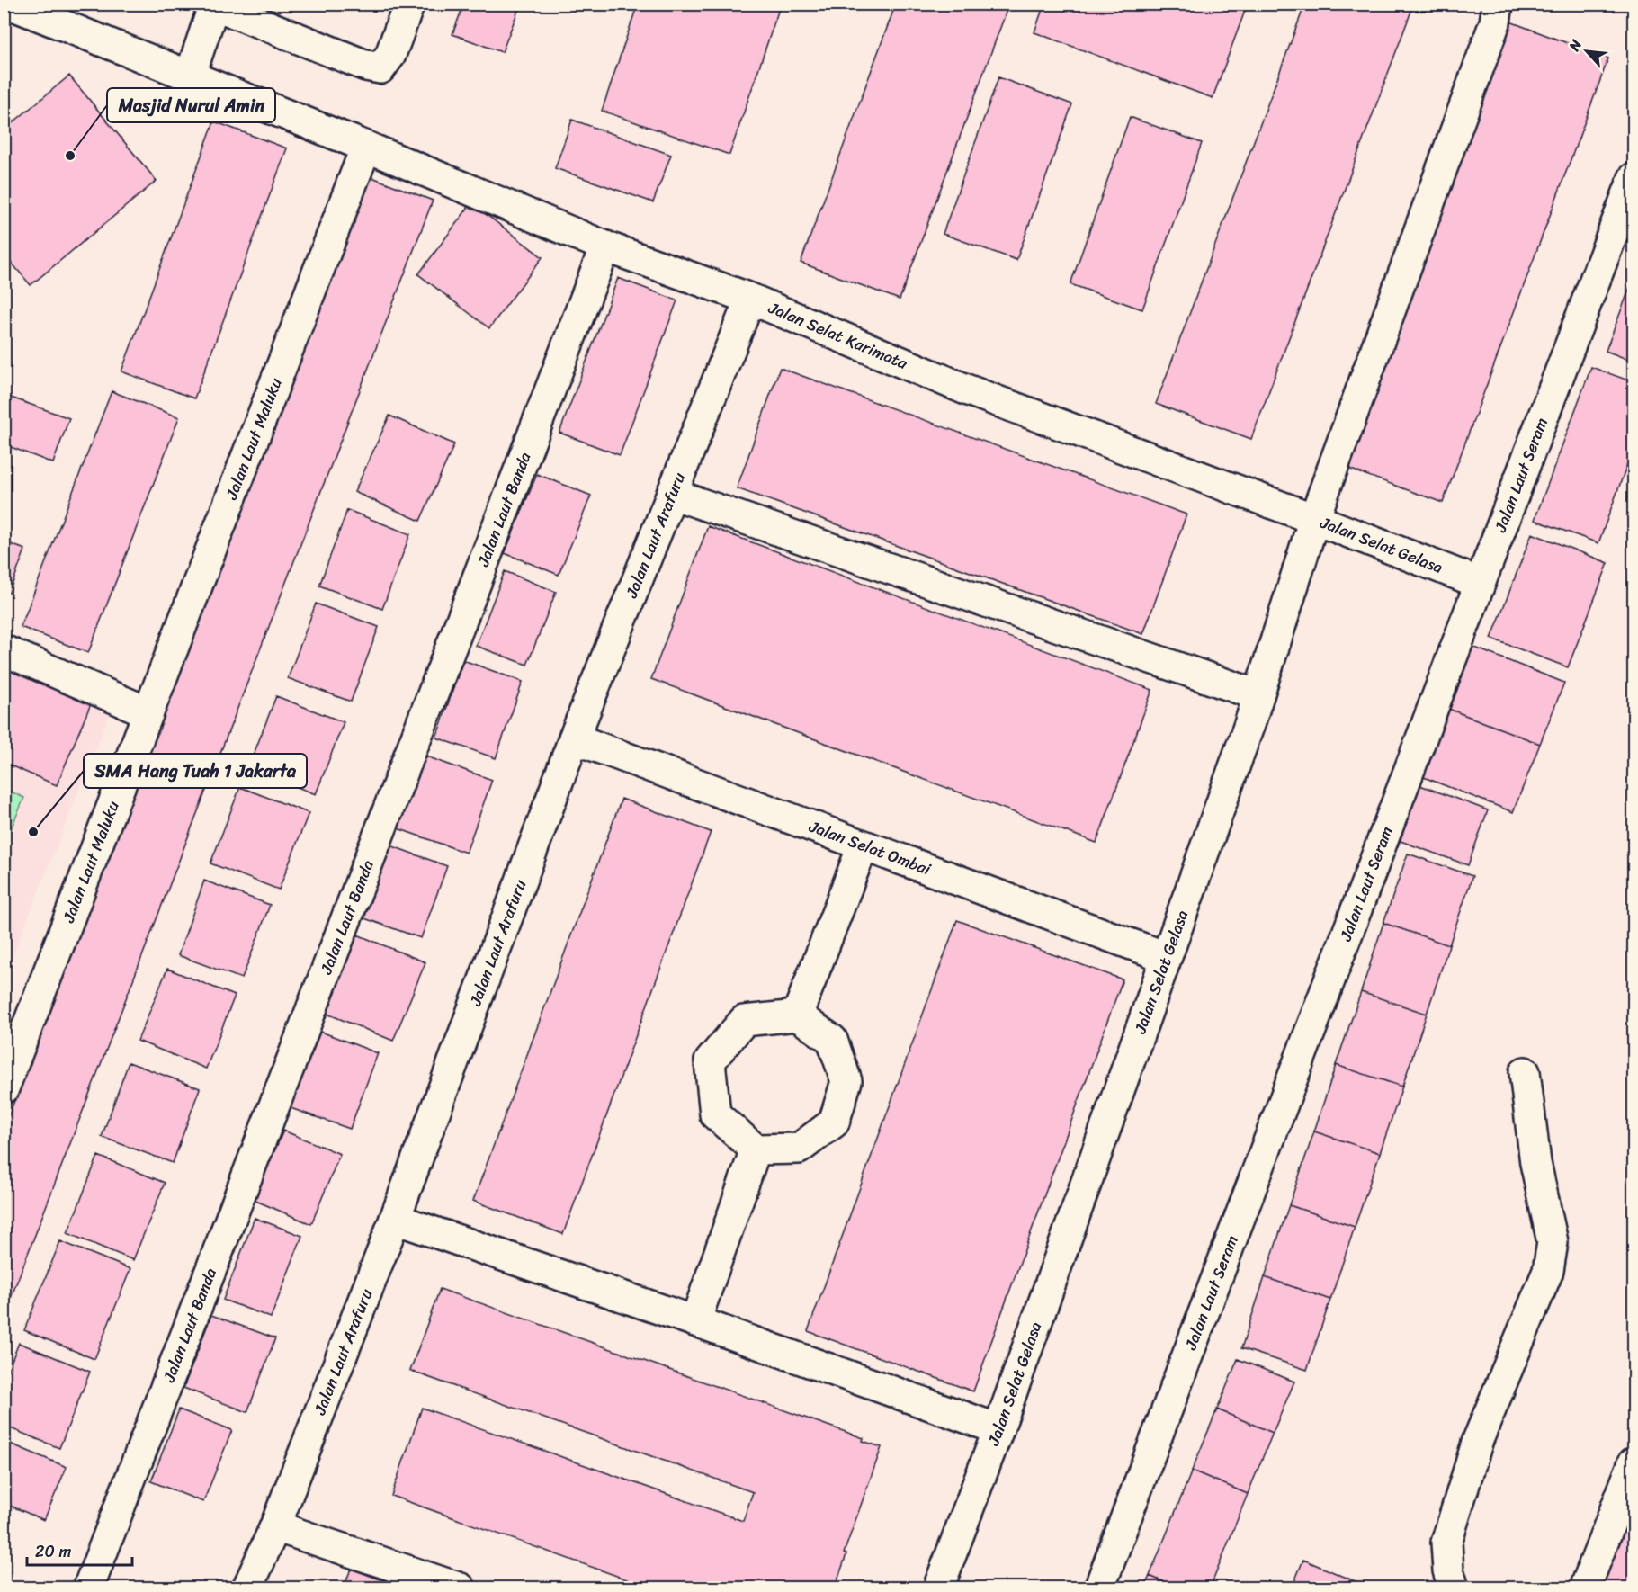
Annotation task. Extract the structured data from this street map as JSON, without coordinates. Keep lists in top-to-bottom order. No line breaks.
{"streets":{"lane":["Jalan Selat Karimata","Jalan Laut Maluku","Jalan Laut Seram","Jalan Laut Banda","Jalan Laut Arafuru","Jalan Selat Gelasa","Jalan Selat Ombai"]},"crossings":[["Jalan Selat Karimata","Jalan Laut Maluku"],["Jalan Selat Karimata","Jalan Laut Banda"],["Jalan Selat Karimata","Jalan Laut Arafuru"],["Jalan Selat Karimata","Jalan Selat Gelasa"],["Jalan Laut Seram","Jalan Selat Gelasa"],["Jalan Laut Arafuru","Jalan Selat Ombai"],["Jalan Selat Gelasa","Jalan Selat Ombai"]],"places":["Masjid Nurul Amin","SMA Hang Tuah 1 Jakarta"],"scale_bar":"20 m","north":"top left"}
